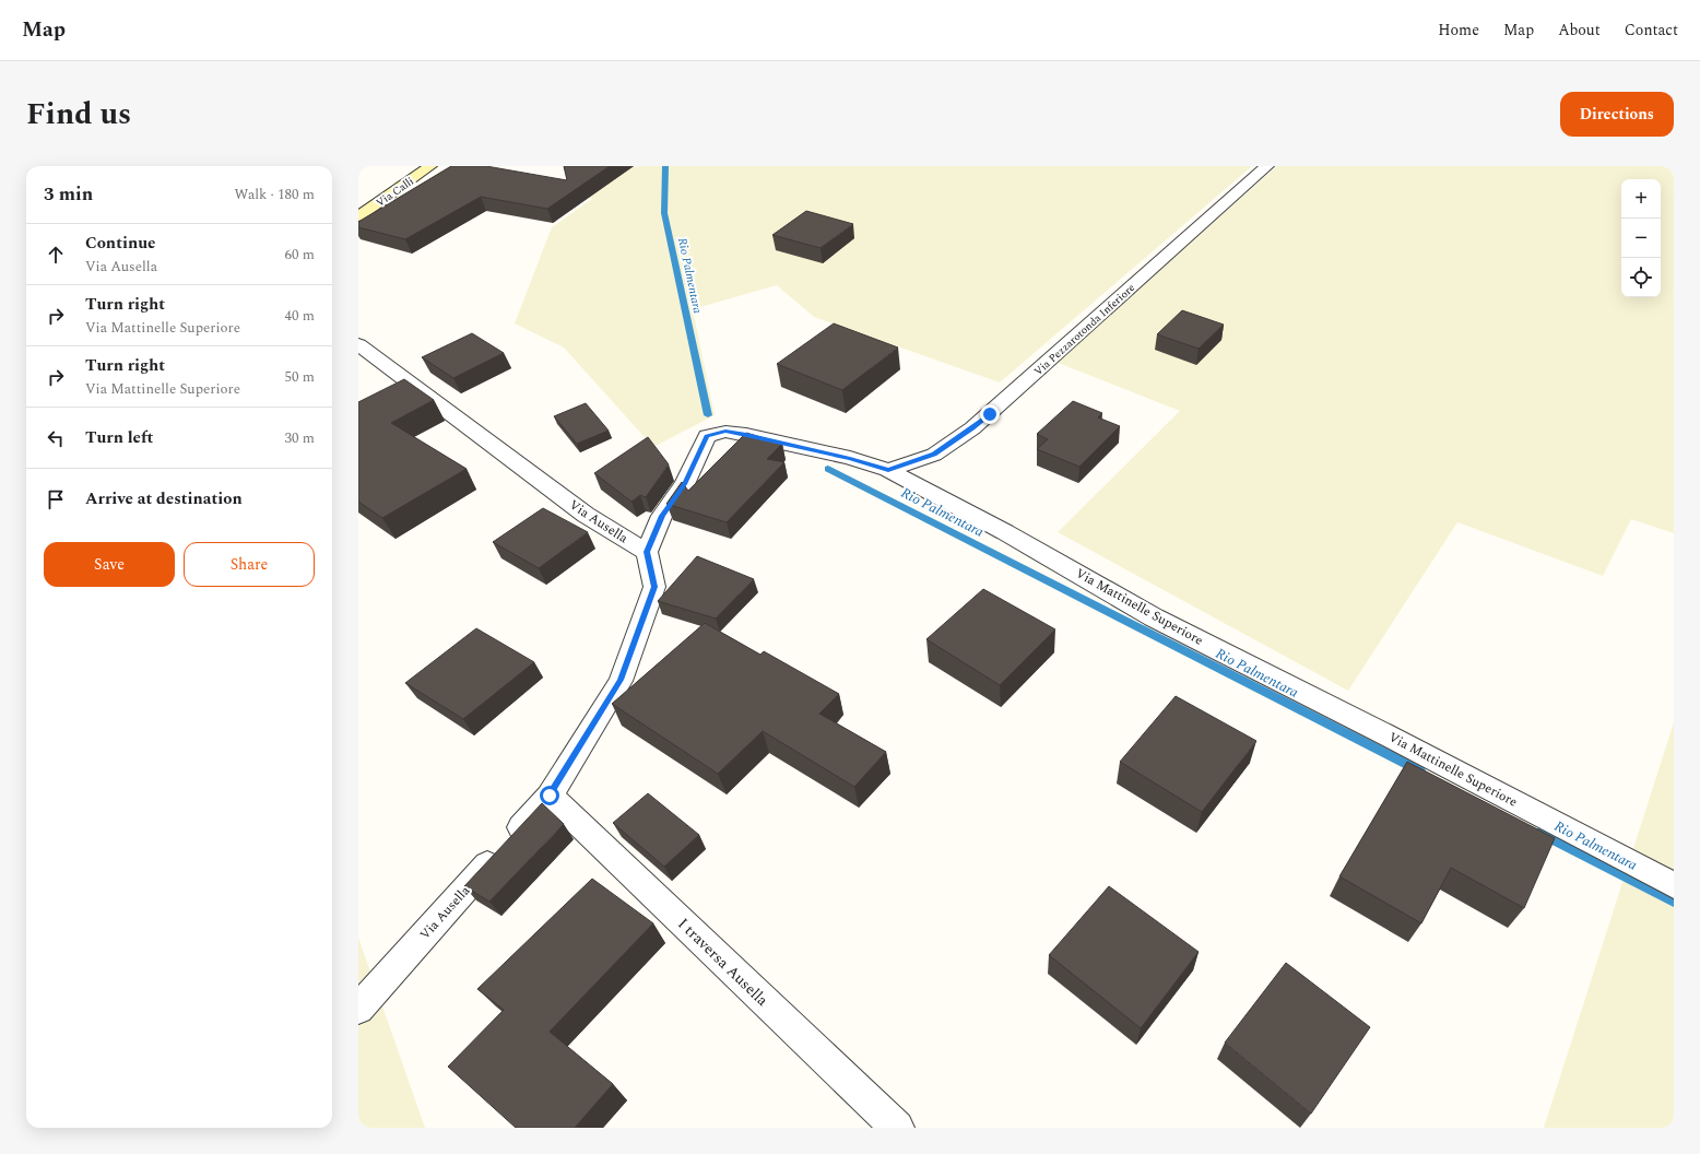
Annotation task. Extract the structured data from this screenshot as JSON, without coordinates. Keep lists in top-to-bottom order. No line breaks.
{"streets":{"main road":["Via Calli"],"street":["Via Pezzarotonda Inferiore","Via Ausella","Via Mattinelle Superiore","I traversa Ausella"]},"crossings":[["Via Pezzarotonda Inferiore","Via Mattinelle Superiore"],["Via Ausella","Via Mattinelle Superiore"],["Via Ausella","I traversa Ausella"]],"water":["Rio Palmentara"],"page":{"header":"Map","nav":["Home","Map","About","Contact"],"title":"Find us","buttons":["Directions",["Save","Share"]],"heading":["3 min","Walk · 180 m"],"map_buttons":["+","−"],"list":[["Continue","Via Ausella","60 m"],["Turn right","Via Mattinelle Superiore","40 m"],["Turn right","Via Mattinelle Superiore","50 m"],["Turn left","30 m"],"Arrive at destination"]}}
